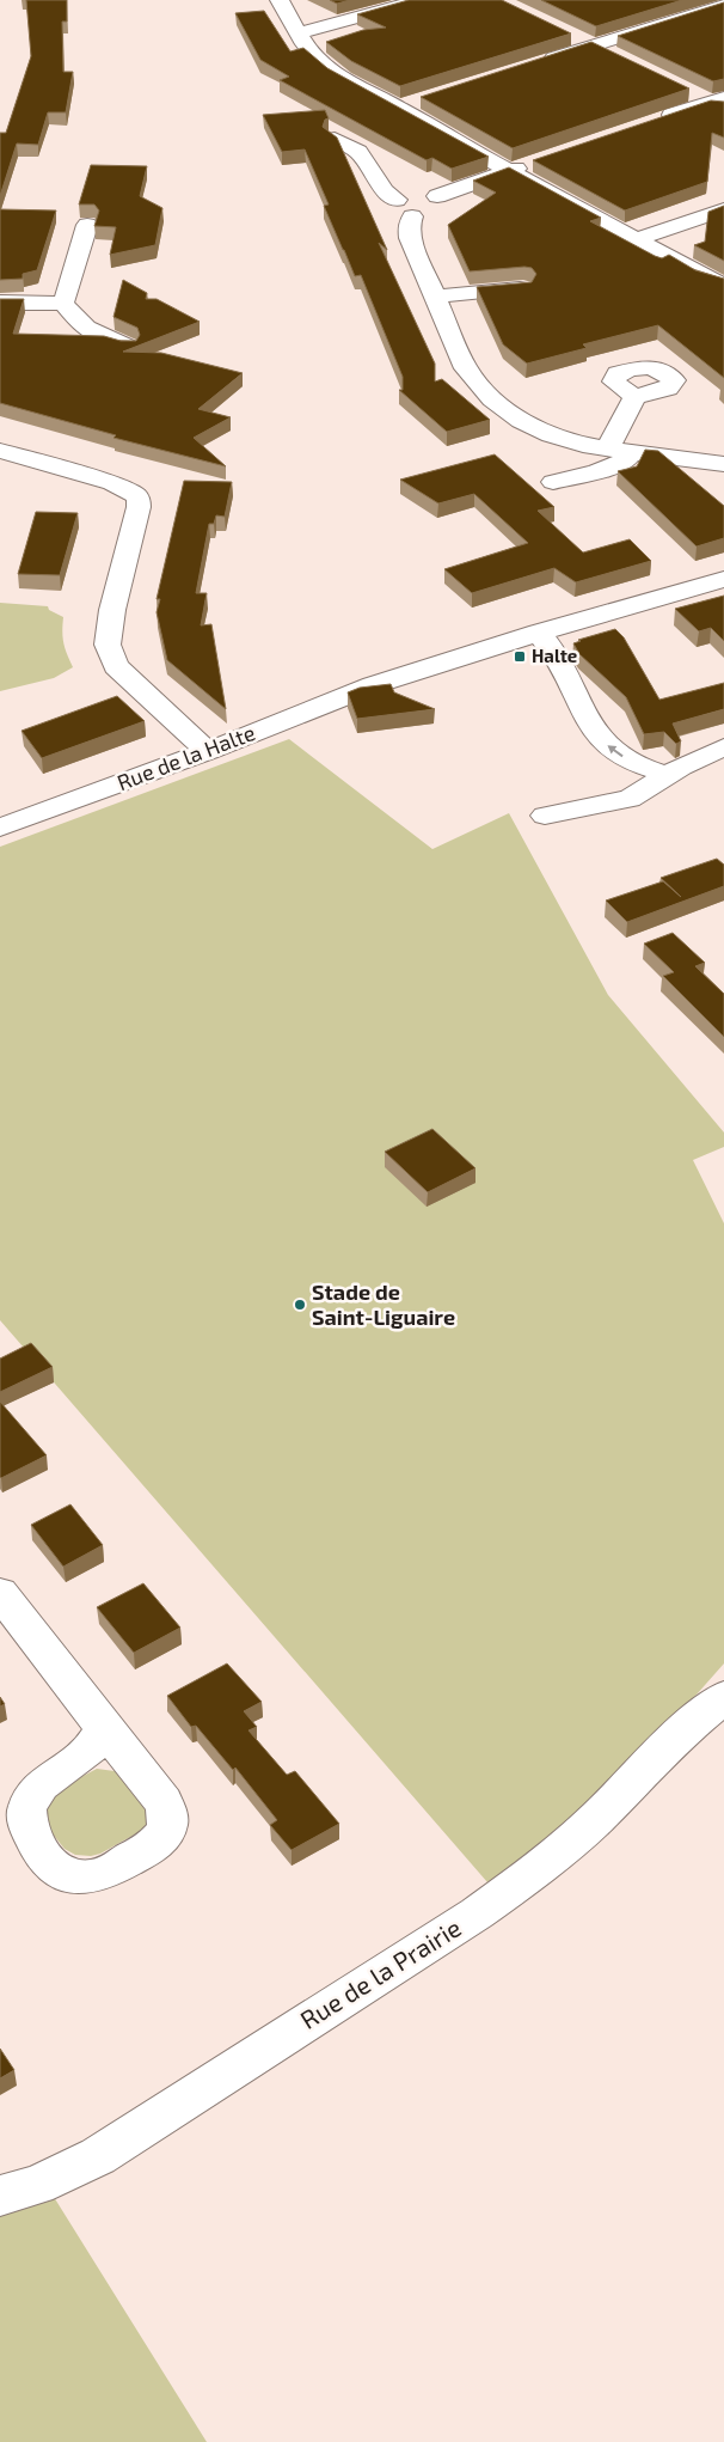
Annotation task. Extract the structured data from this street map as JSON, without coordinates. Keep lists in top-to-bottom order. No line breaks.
{"streets":{"street":["Rue de la Halte","Rue de la Prairie"]},"places":{"transit":["Halte"],"other":["Stade de Saint-Liguaire"]}}
